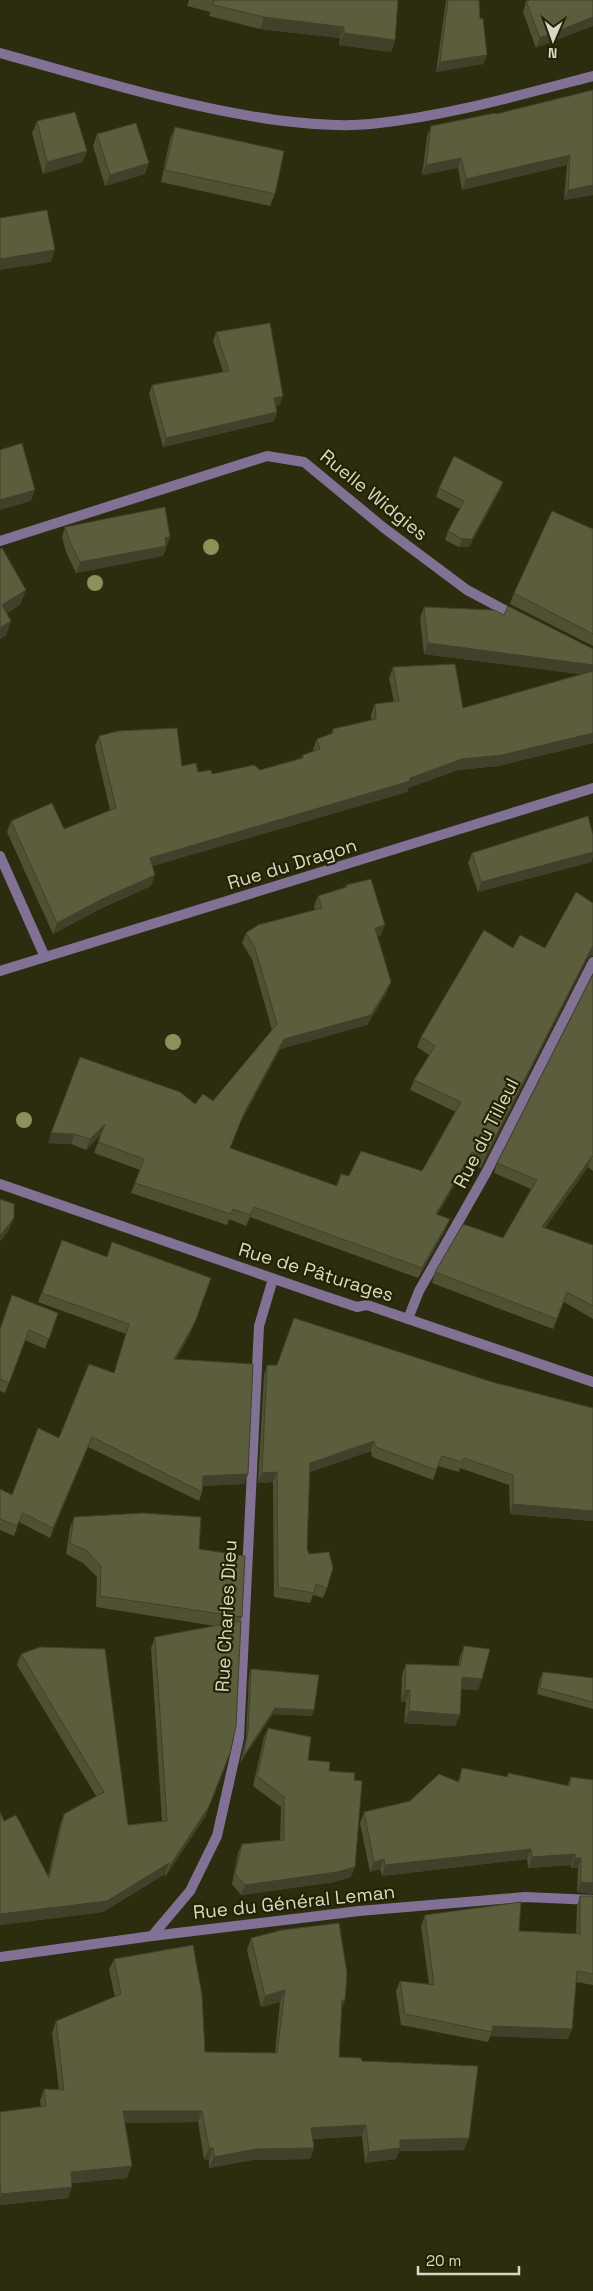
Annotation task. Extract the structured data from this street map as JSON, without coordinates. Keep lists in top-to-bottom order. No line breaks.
{"streets":{"street":["Ruelle Widgies","Rue du Dragon","Rue du Tilleul","Rue de Pâturages","Rue Charles Dieu","Rue du Général Leman"]},"crossings":[["Rue du Tilleul","Rue de Pâturages"],["Rue de Pâturages","Rue Charles Dieu"],["Rue Charles Dieu","Rue du Général Leman"]],"scale_bar":"20 m","north":"bottom"}
